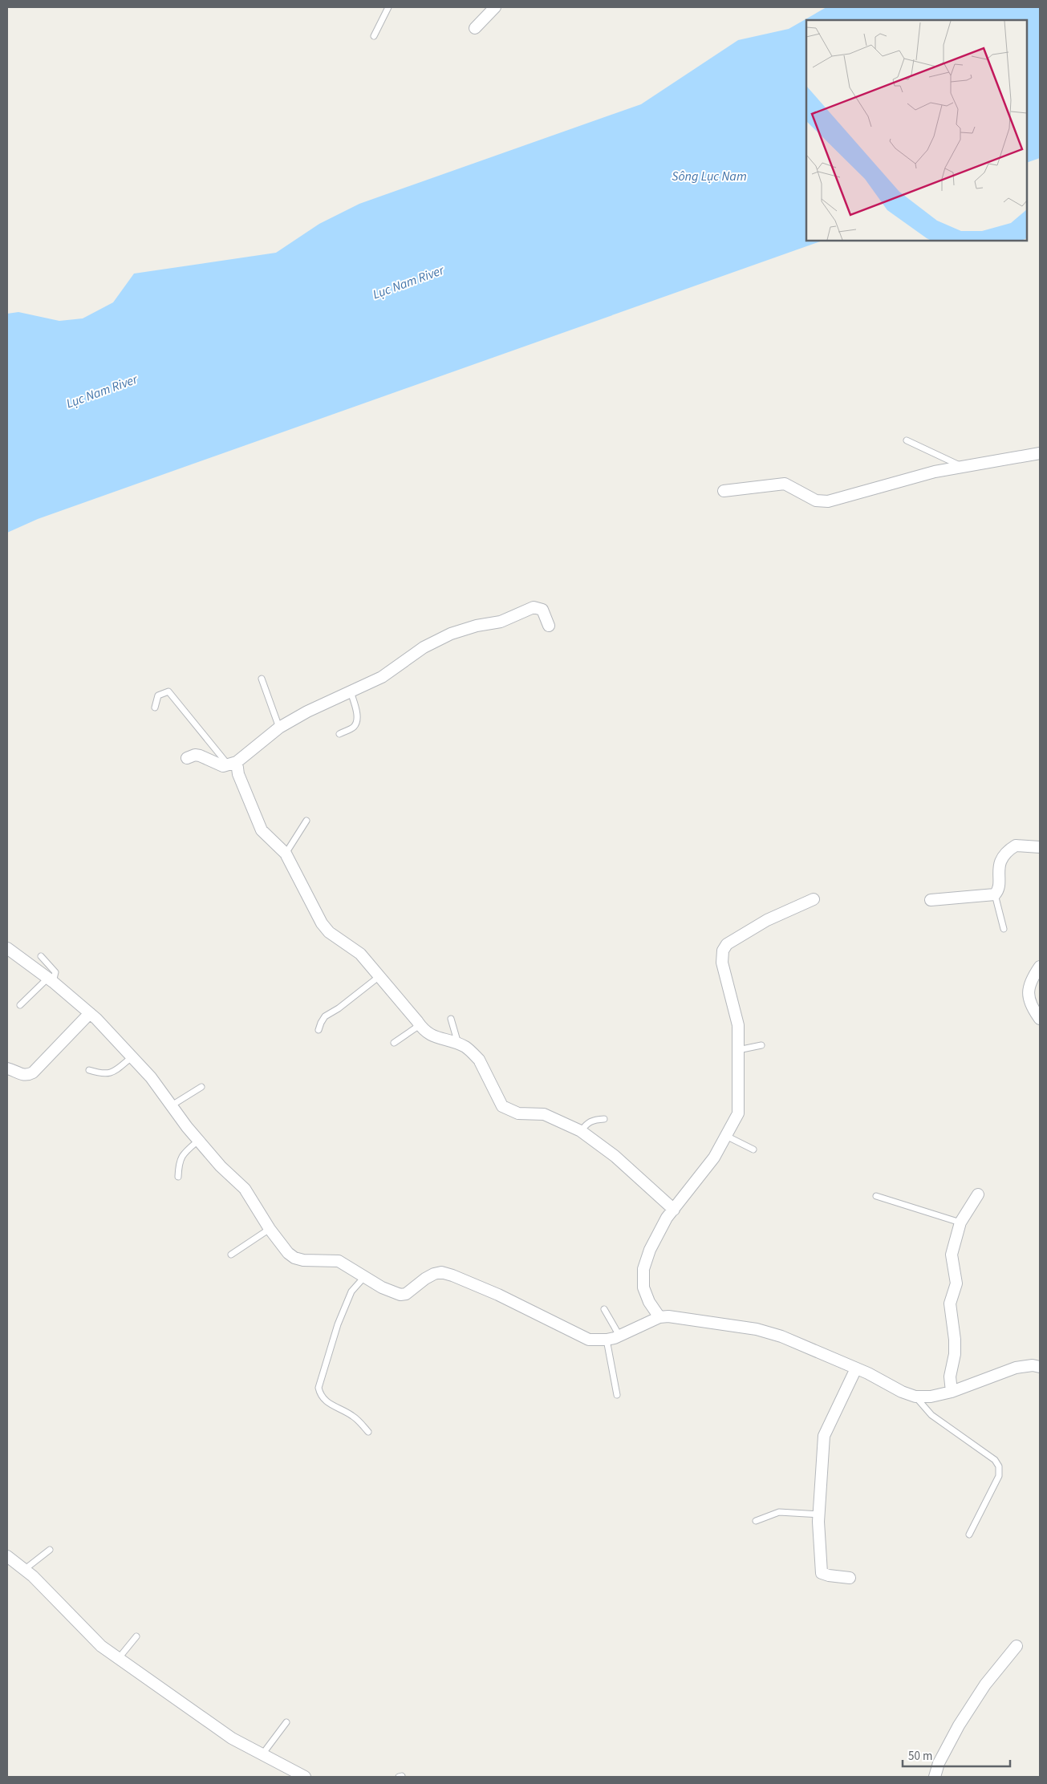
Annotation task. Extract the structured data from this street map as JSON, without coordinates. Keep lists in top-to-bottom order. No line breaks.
{"water":["Sông Lục Nam","Lục Nam River"],"scale_bar":"50 m"}
